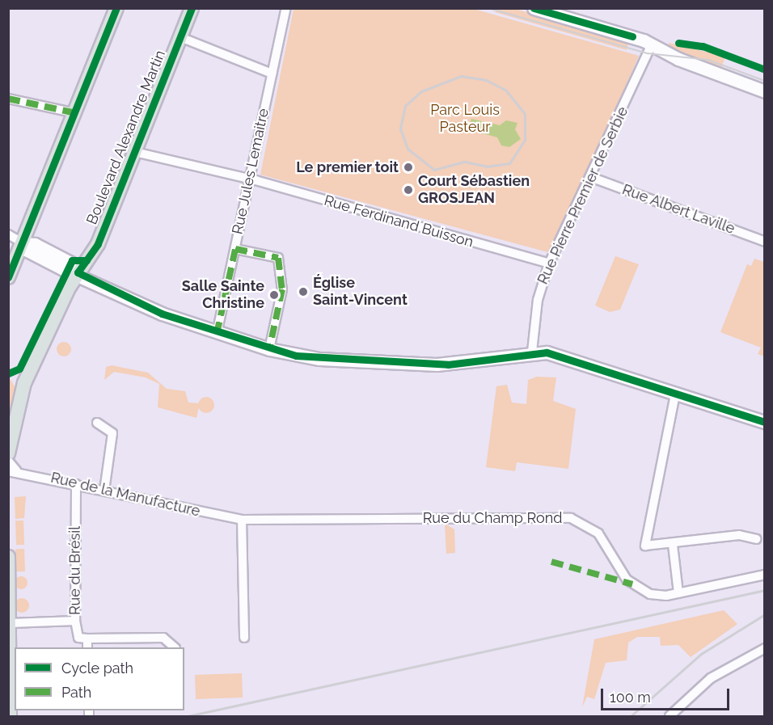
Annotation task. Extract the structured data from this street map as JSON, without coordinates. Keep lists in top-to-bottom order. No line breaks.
{"streets":{"main road":["Boulevard Alexandre Martin"],"street":["Rue Jules Lemaitre","Rue Pierre Premier de Serbie","Rue Albert Laville","Rue Ferdinand Buisson","Rue de la Manufacture","Rue du Champ Rond","Rue du Brésil"]},"crossings":[["Boulevard Alexandre Martin","Rue Ferdinand Buisson"],["Rue Jules Lemaitre","Rue Ferdinand Buisson"],["Rue Pierre Premier de Serbie","Rue Albert Laville"],["Rue Pierre Premier de Serbie","Rue Ferdinand Buisson"],["Rue de la Manufacture","Rue du Champ Rond"],["Rue de la Manufacture","Rue du Brésil"]],"parks":["Parc Louis Pasteur"],"places":["Le premier toit","Court Sébastien GROSJEAN","Église Saint-Vincent","Salle Sainte Christine"],"legend":["Cycle path","Path"],"scale_bar":"100 m"}
